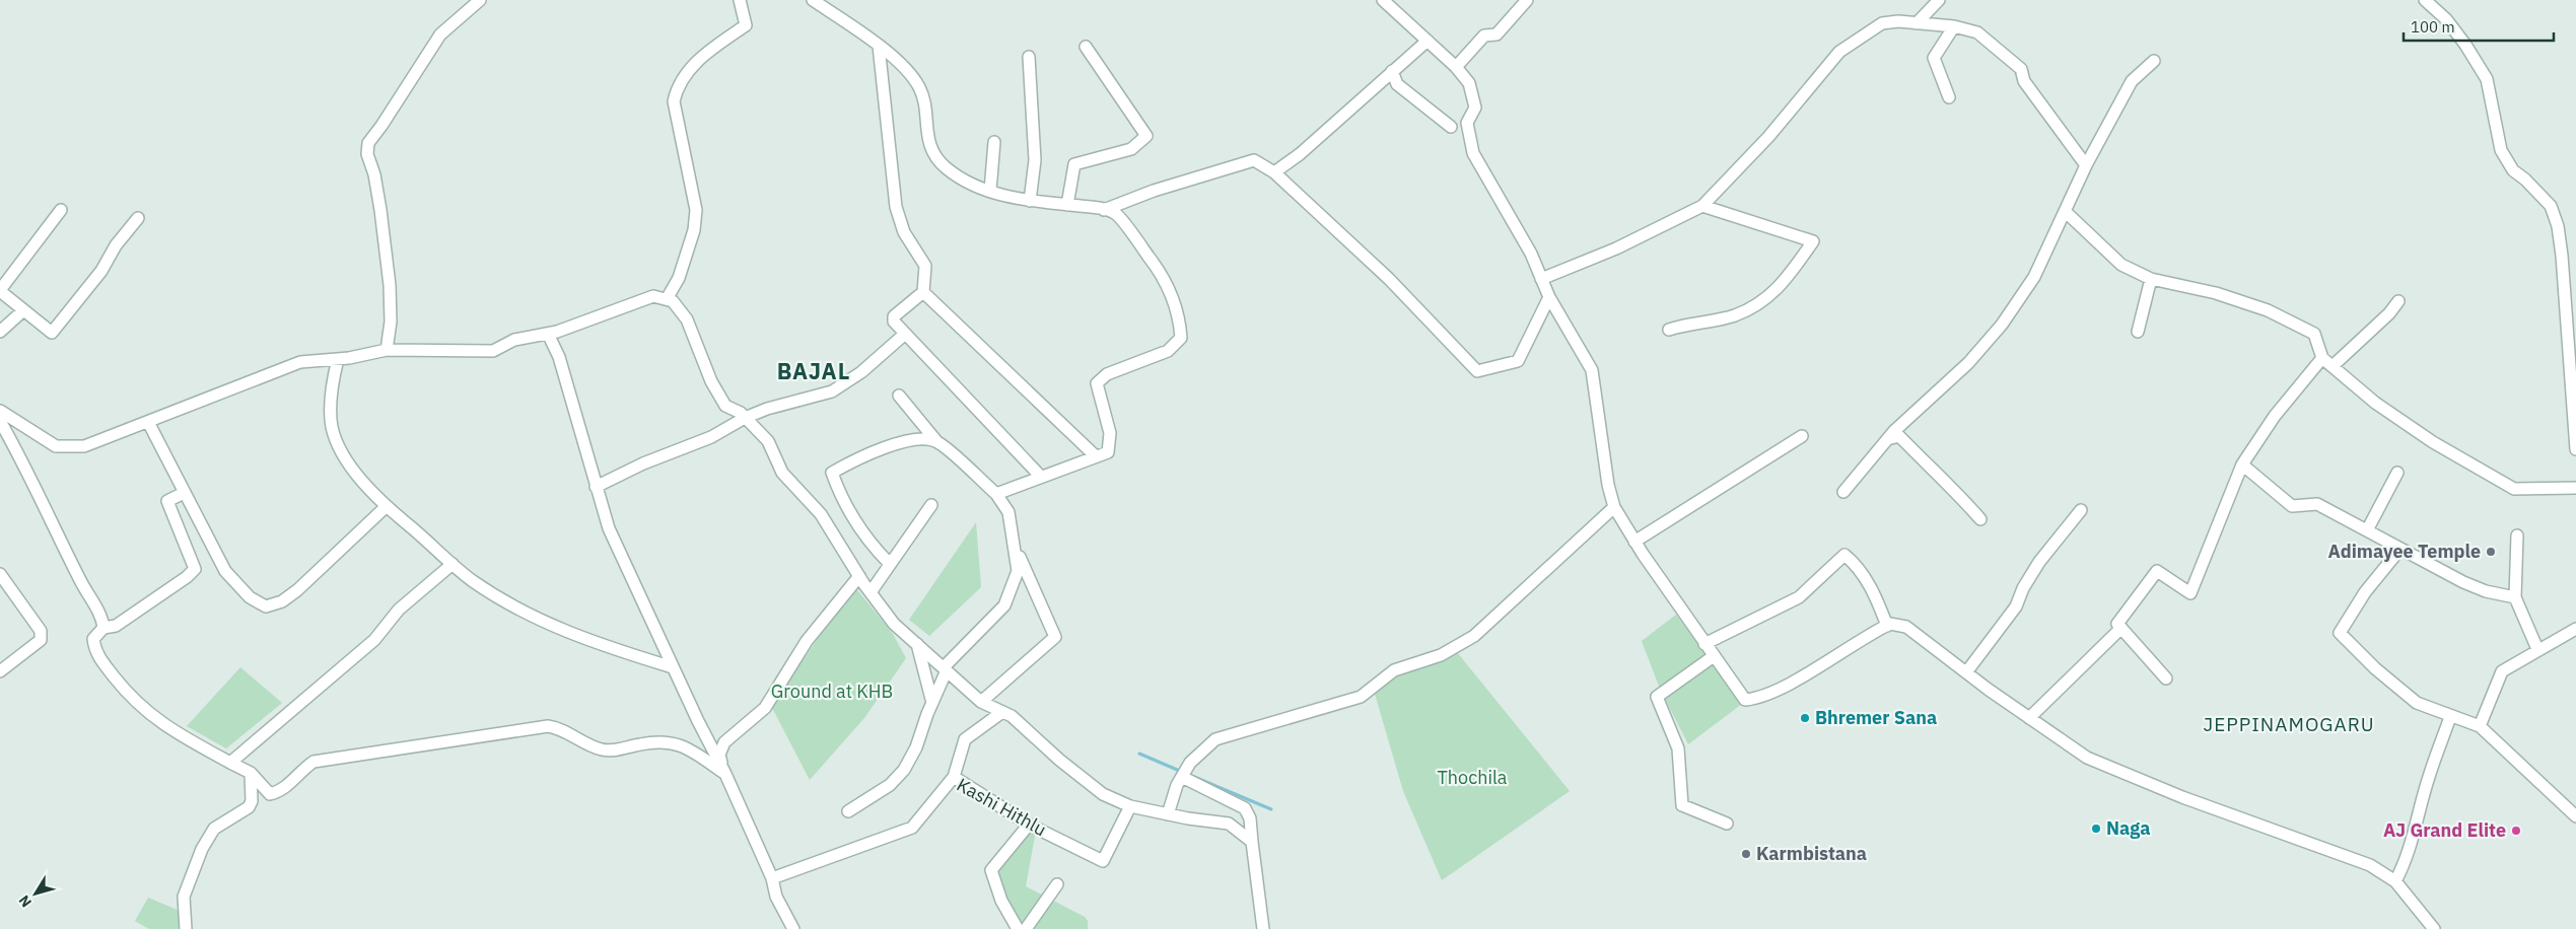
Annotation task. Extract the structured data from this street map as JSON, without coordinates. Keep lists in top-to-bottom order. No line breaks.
{"streets":{"street":["Kashi Hithlu"]},"districts":["BAJAL","JEPPINAMOGARU"],"parks":["Ground at KHB","Thochila"],"places":["Adimayee Temple","Bhremer Sana","Naga","AJ Grand Elite","Karmbistana"],"scale_bar":"100 m","north":"bottom left"}
